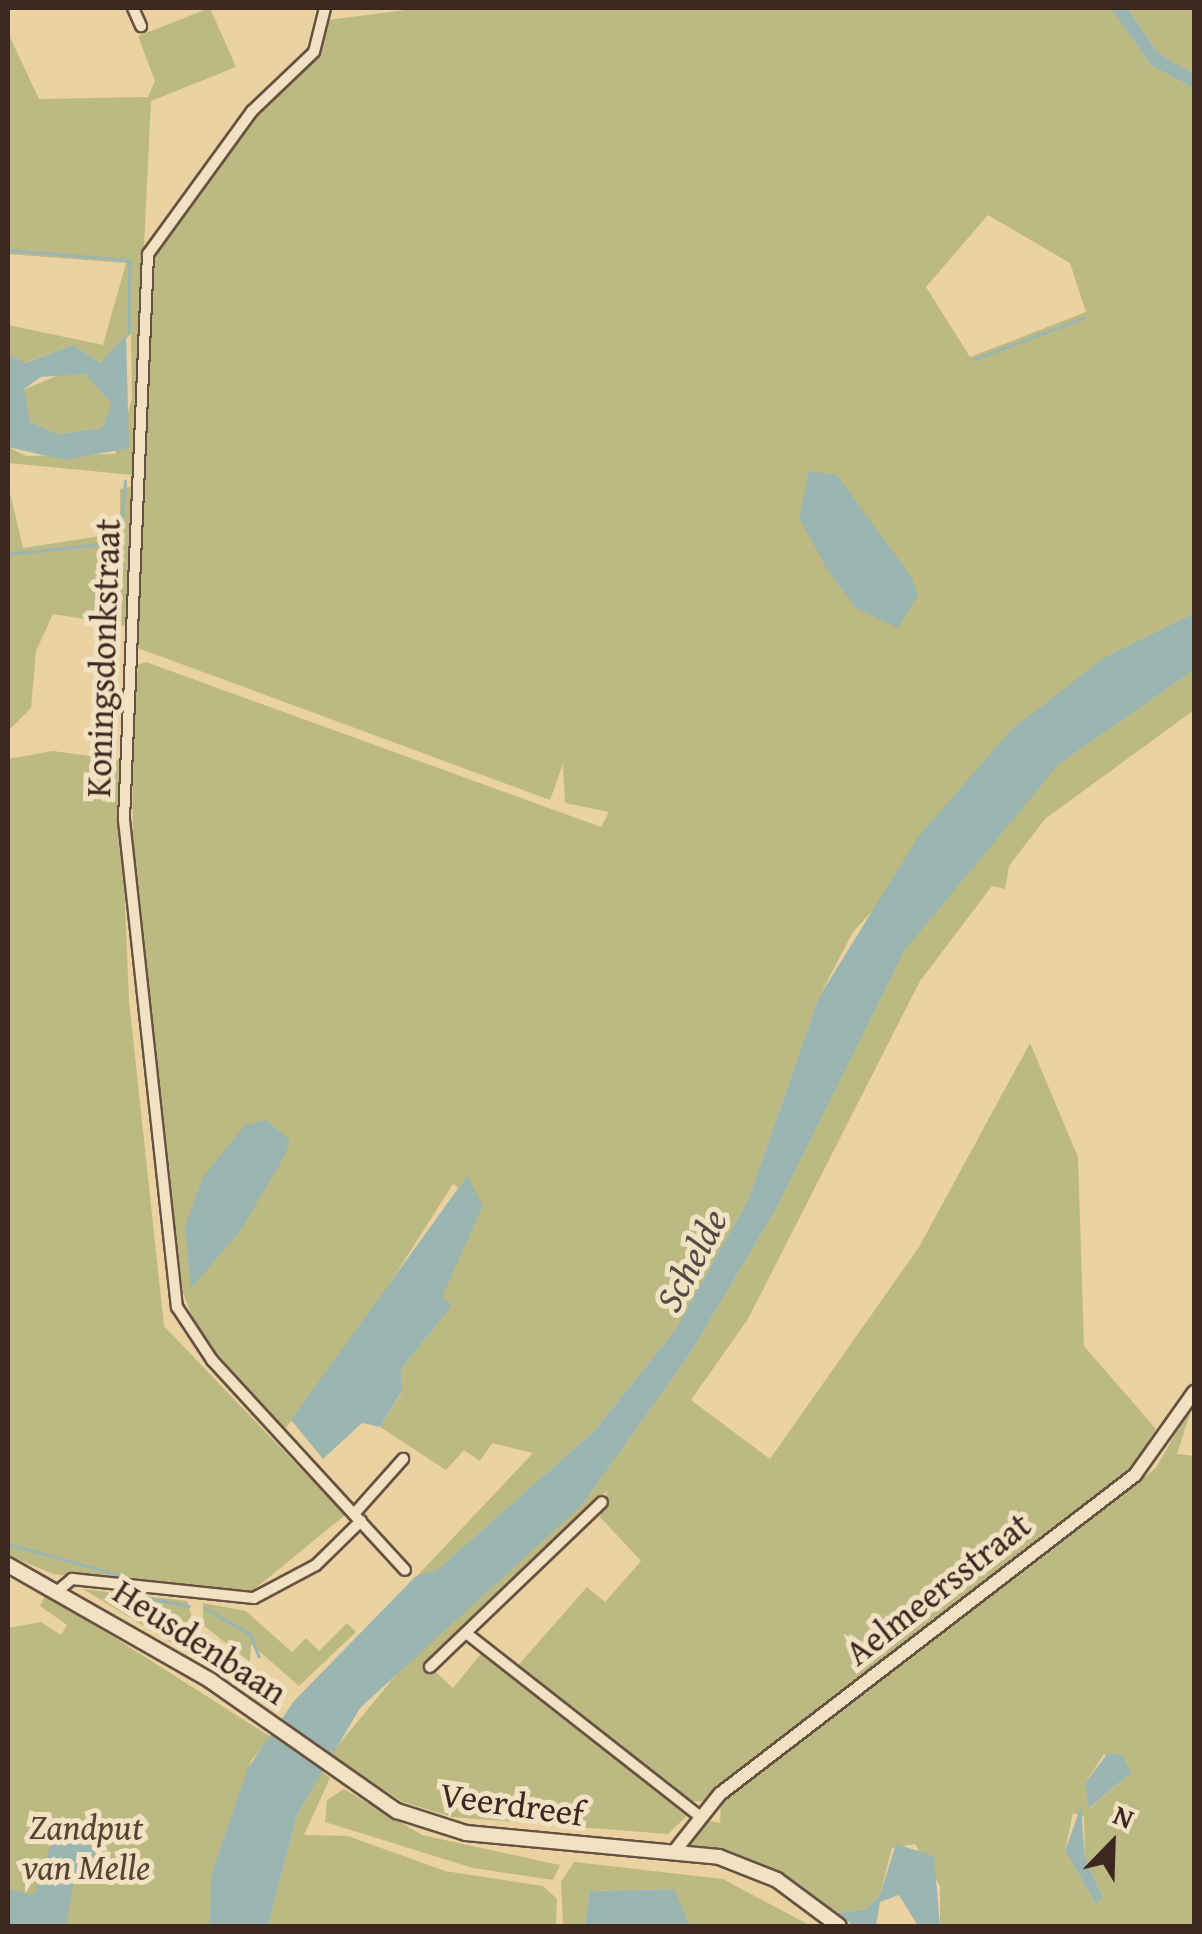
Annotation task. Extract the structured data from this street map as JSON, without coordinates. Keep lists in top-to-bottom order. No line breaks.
{"streets":{"main road":["Heusdenbaan","Veerdreef"],"street":["Koningsdonkstraat","Aelmeersstraat"]},"crossings":[["Koningsdonkstraat","Heusdenbaan"],["Heusdenbaan","Veerdreef"]],"water":["Schelde"],"parks":["Zandput van Melle"],"north":"top right"}
